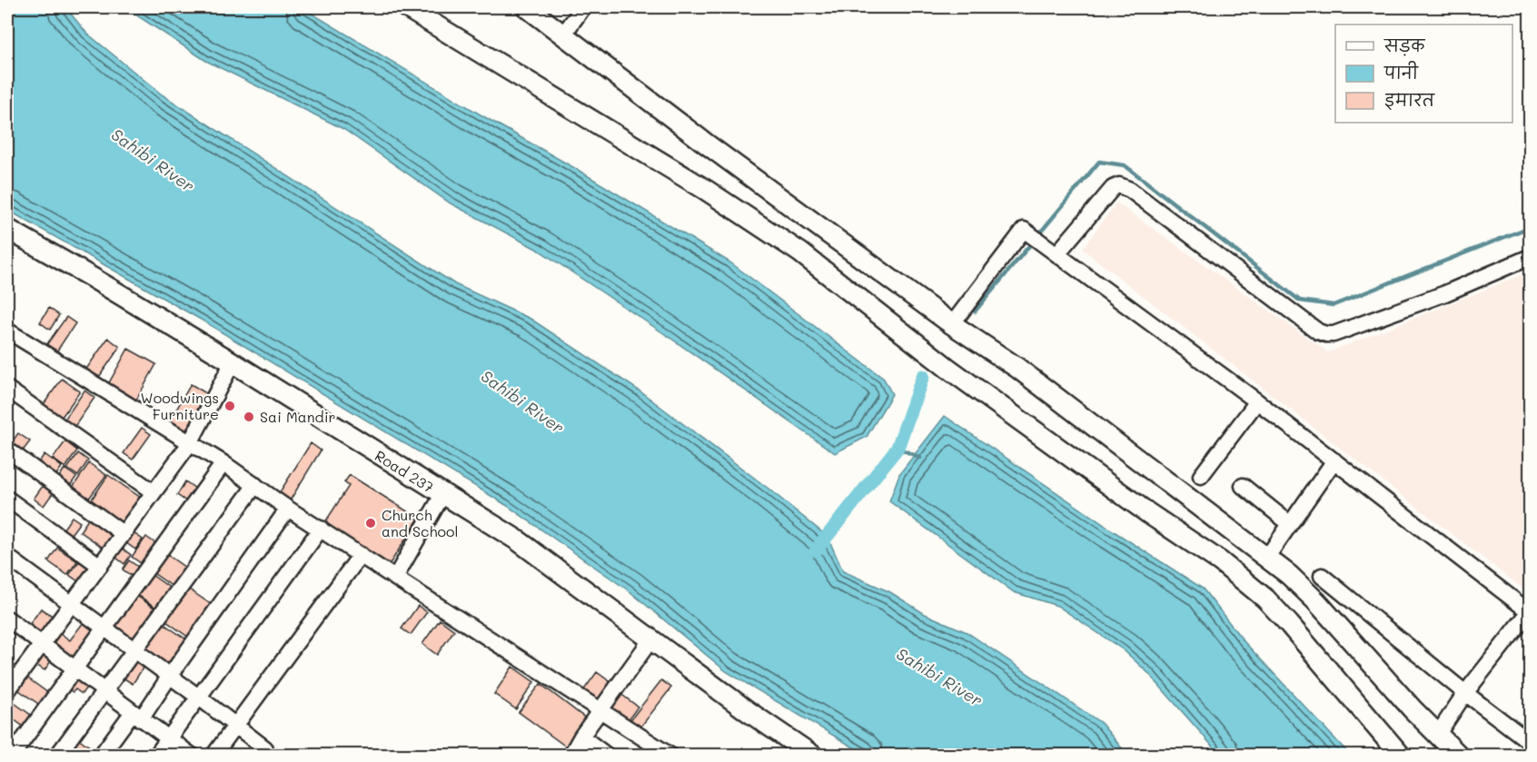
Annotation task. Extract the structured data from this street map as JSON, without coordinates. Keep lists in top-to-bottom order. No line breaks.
{"streets":{"street":["Road 237"]},"water":["Sahibi River"],"places":["Woodwings Furniture","Sai Mandir","Church and School"],"legend":["सड़क","पानी","इमारत"]}
